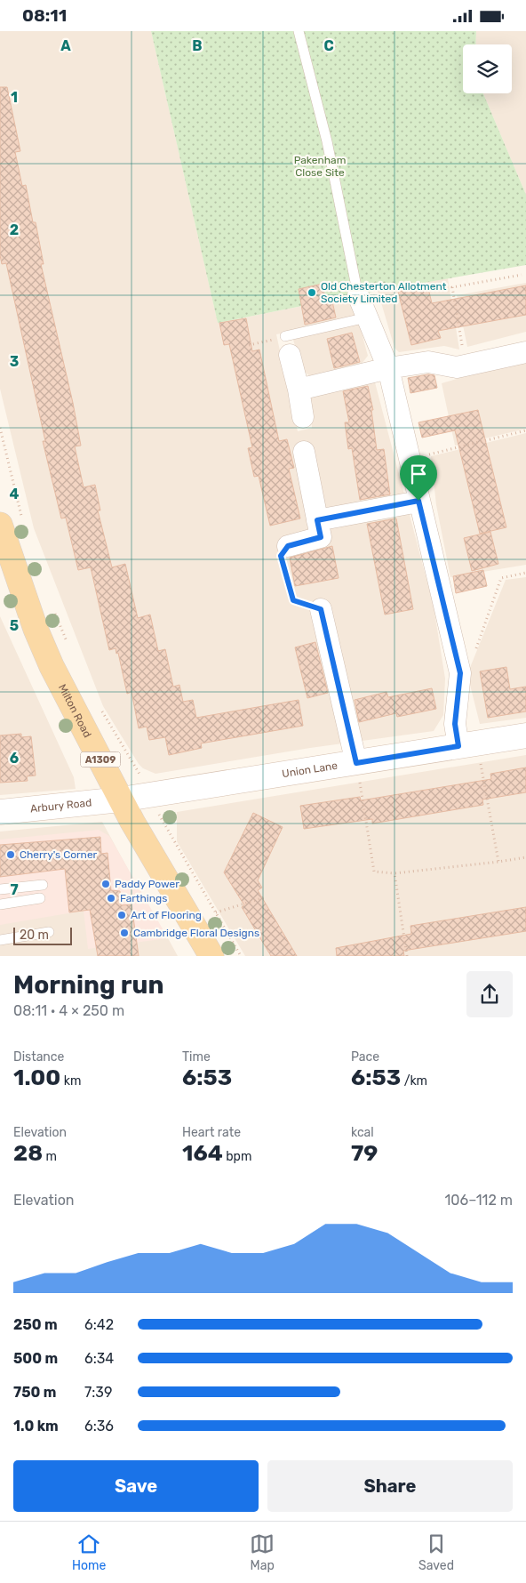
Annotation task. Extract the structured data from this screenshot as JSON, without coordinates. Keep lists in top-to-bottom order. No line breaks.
{"streets":{"main road":["Milton Road","A1309"],"street":["Union Lane","Arbury Road"]},"crossings":[["Milton Road","Union Lane"],["Milton Road","Arbury Road"],["Union Lane","Arbury Road"]],"parks":["Pakenham Close Site"],"places":["Old Chesterton Allotment Society Limited","Cherry's Corner","Paddy Power","Farthings","Art of Flooring","Cambridge Floral Designs"],"scale_bar":"20 m","page":{"status":"08:11","scale":"20 m","heading":["Morning run","08:11 · 4 × 250 m"],"stats":[["Distance","1.00 km"],["Time","6:53"],["Pace","6:53 /km"],["Elevation","28 m"],["Heart rate","164 bpm"],["kcal","79"]],"chart":["Elevation","106–112 m"],"list":[{"name":"250 m","note":"6:42"},{"name":"500 m","note":"6:34"},{"name":"750 m","note":"7:39"},{"name":"1.0 km","note":"6:36"}],"buttons":["Save","Share"],"tabs":["Home","Map","Saved"]},"grid":{"columns":["A","B","C"],"rows":["1","2","3","4","5","6","7"]}}
